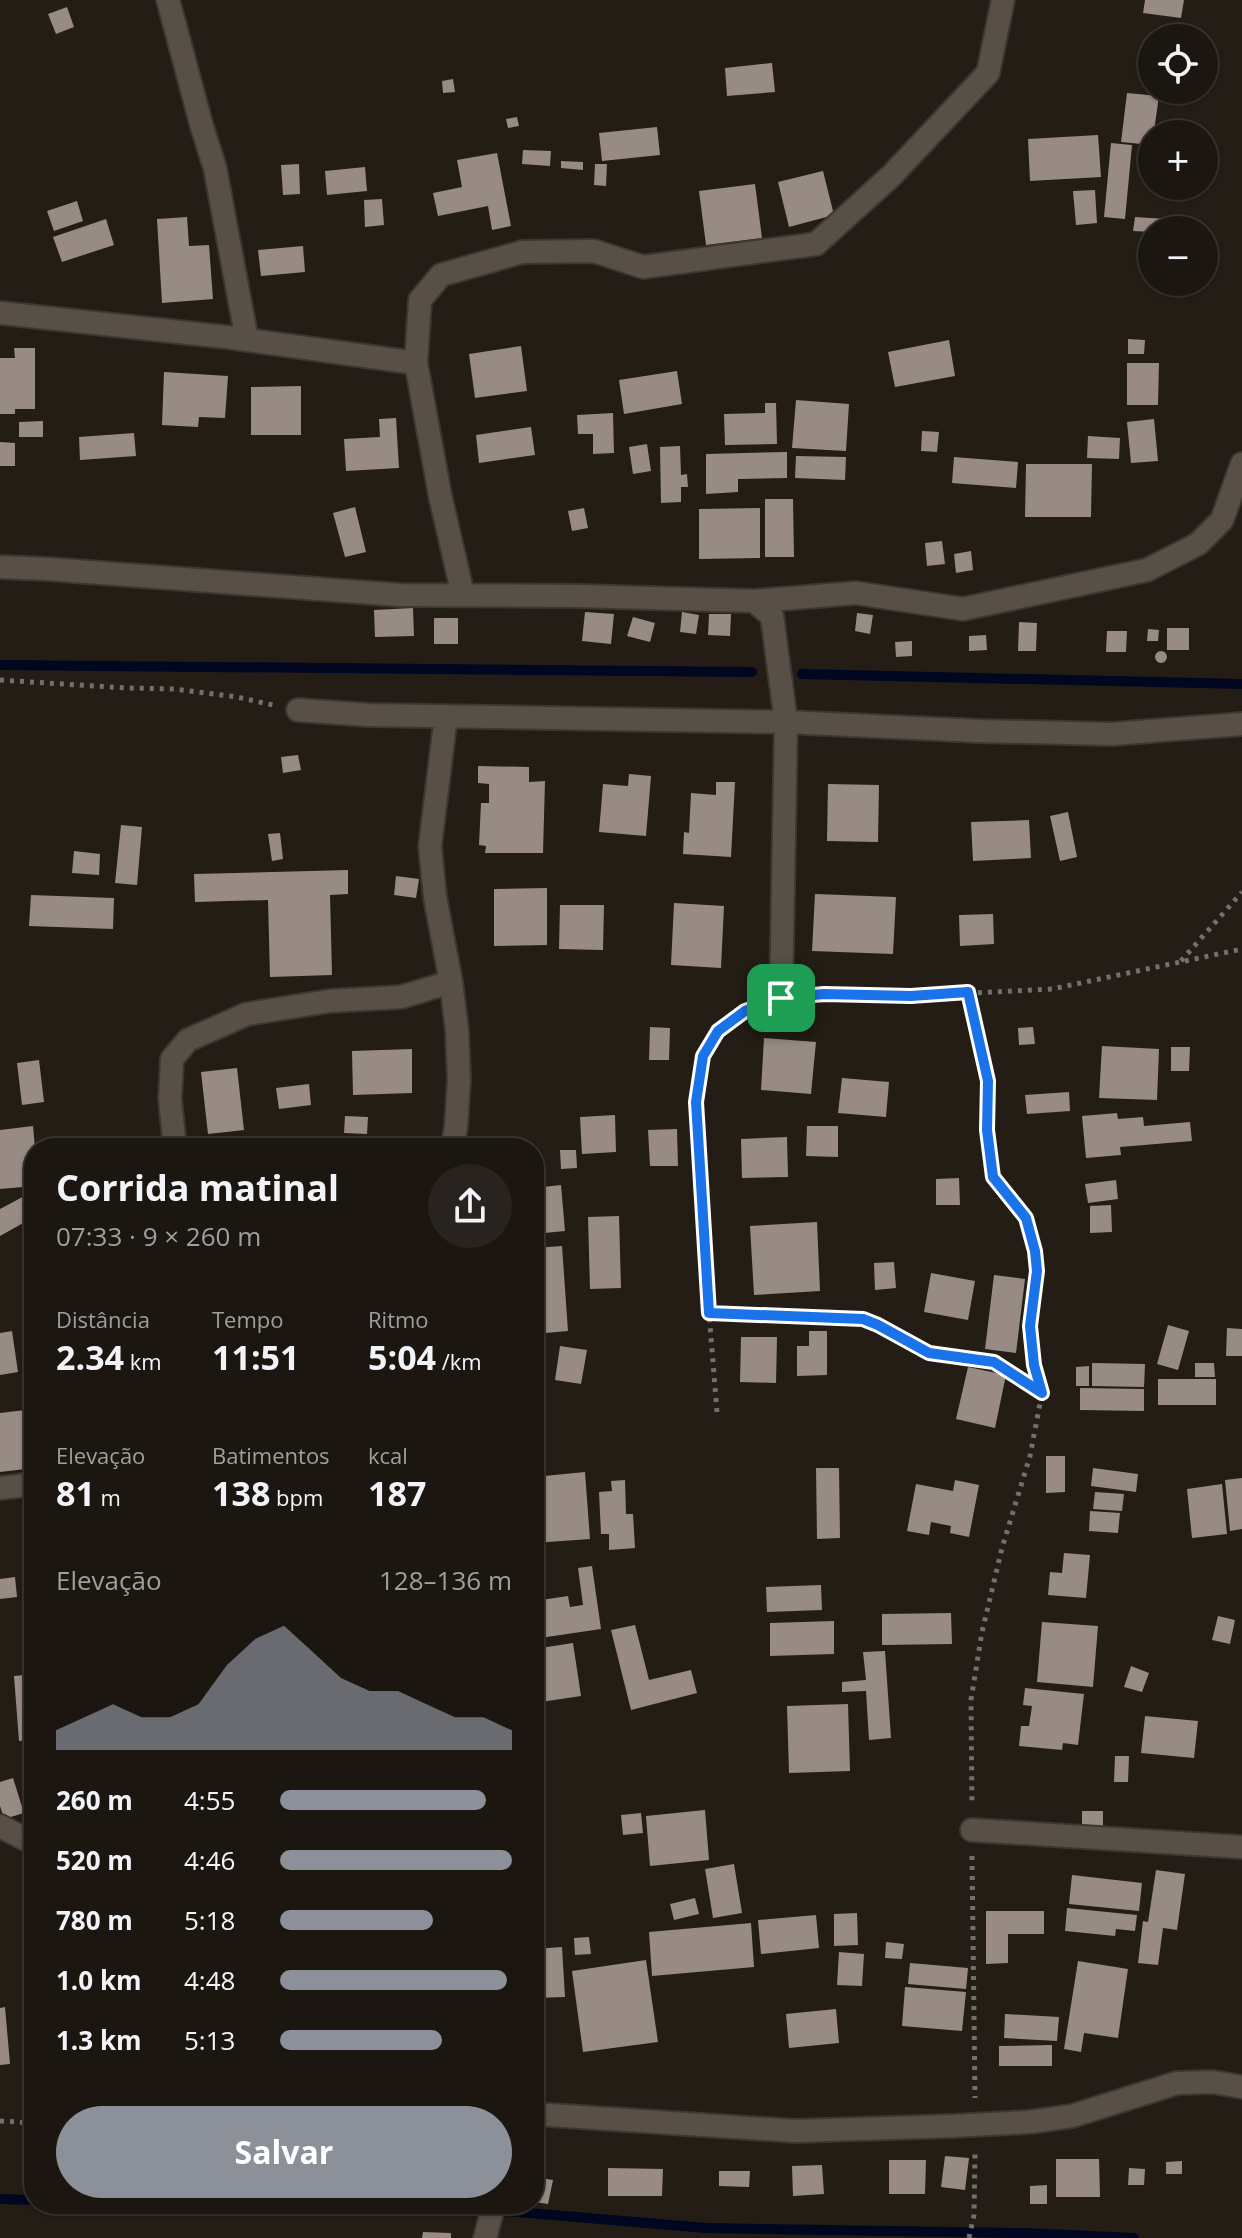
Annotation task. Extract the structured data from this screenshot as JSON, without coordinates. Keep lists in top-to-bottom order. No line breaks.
{"page":{"map_buttons":["+","−"],"heading":["Corrida matinal","07:33 · 9 × 260 m"],"stats":[["Distância","2.34 km"],["Tempo","11:51"],["Ritmo","5:04 /km"],["Elevação","81 m"],["Batimentos","138 bpm"],["kcal","187"]],"chart":["Elevação","128–136 m"],"list":[{"name":"260 m","note":"4:55"},{"name":"520 m","note":"4:46"},{"name":"780 m","note":"5:18"},{"name":"1.0 km","note":"4:48"},{"name":"1.3 km","note":"5:13"}],"buttons":"Salvar"}}
